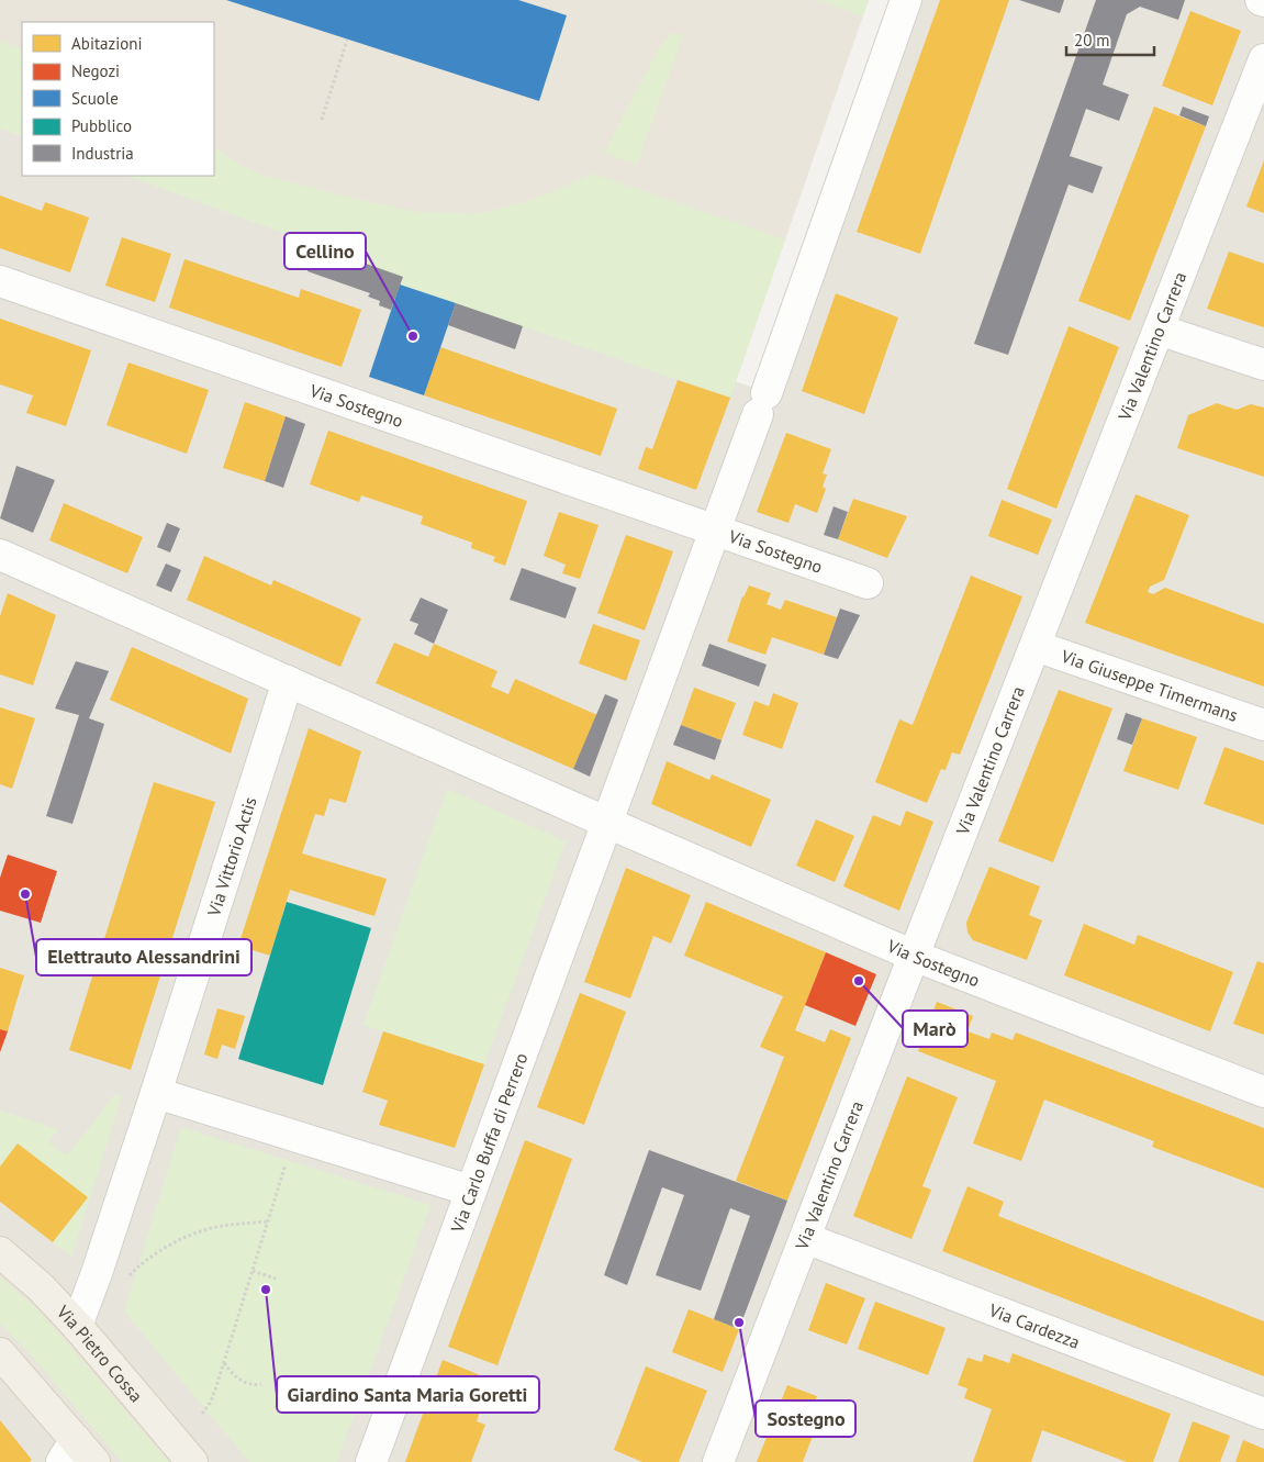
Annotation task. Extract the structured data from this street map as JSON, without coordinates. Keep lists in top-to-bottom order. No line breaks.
{"streets":{"main road":["Via Pietro Cossa"],"street":["Via Valentino Carrera","Via Sostegno","Via Giuseppe Timermans","Via Vittorio Actis","Via Carlo Buffa di Perrero","Via Cardezza"]},"crossings":[["Via Valentino Carrera","Via Sostegno"],["Via Valentino Carrera","Via Giuseppe Timermans"],["Via Valentino Carrera","Via Cardezza"],["Via Sostegno","Via Vittorio Actis"],["Via Sostegno","Via Carlo Buffa di Perrero"],["Via Vittorio Actis","Via Pietro Cossa"]],"places":["Cellino","Elettrauto Alessandrini","Marò","Giardino Santa Maria Goretti","Sostegno"],"legend":["Abitazioni","Negozi","Scuole","Pubblico","Industria"],"scale_bar":"20 m"}
